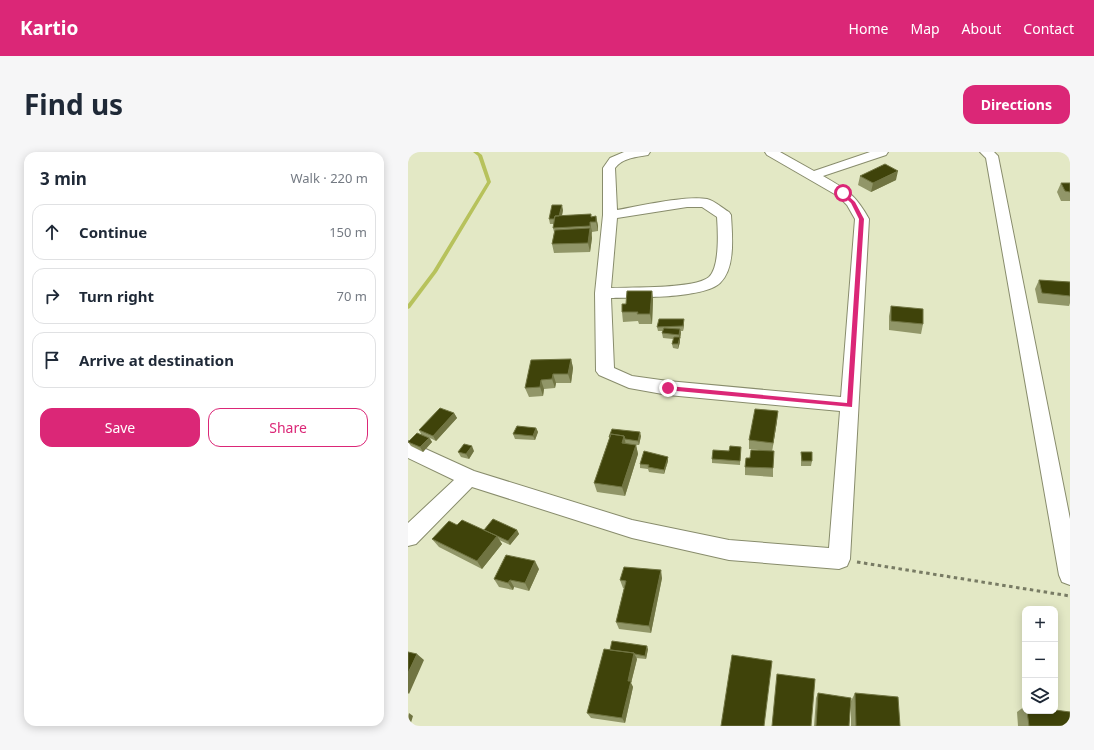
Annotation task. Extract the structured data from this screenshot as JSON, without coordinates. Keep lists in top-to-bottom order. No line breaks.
{"page":{"header":"Kartio","nav":["Home","Map","About","Contact"],"title":"Find us","buttons":["Directions",["Save","Share"]],"heading":["3 min","Walk · 220 m"],"list":[["Continue","150 m"],["Turn right","70 m"],"Arrive at destination"],"map_buttons":["+","−"]}}
